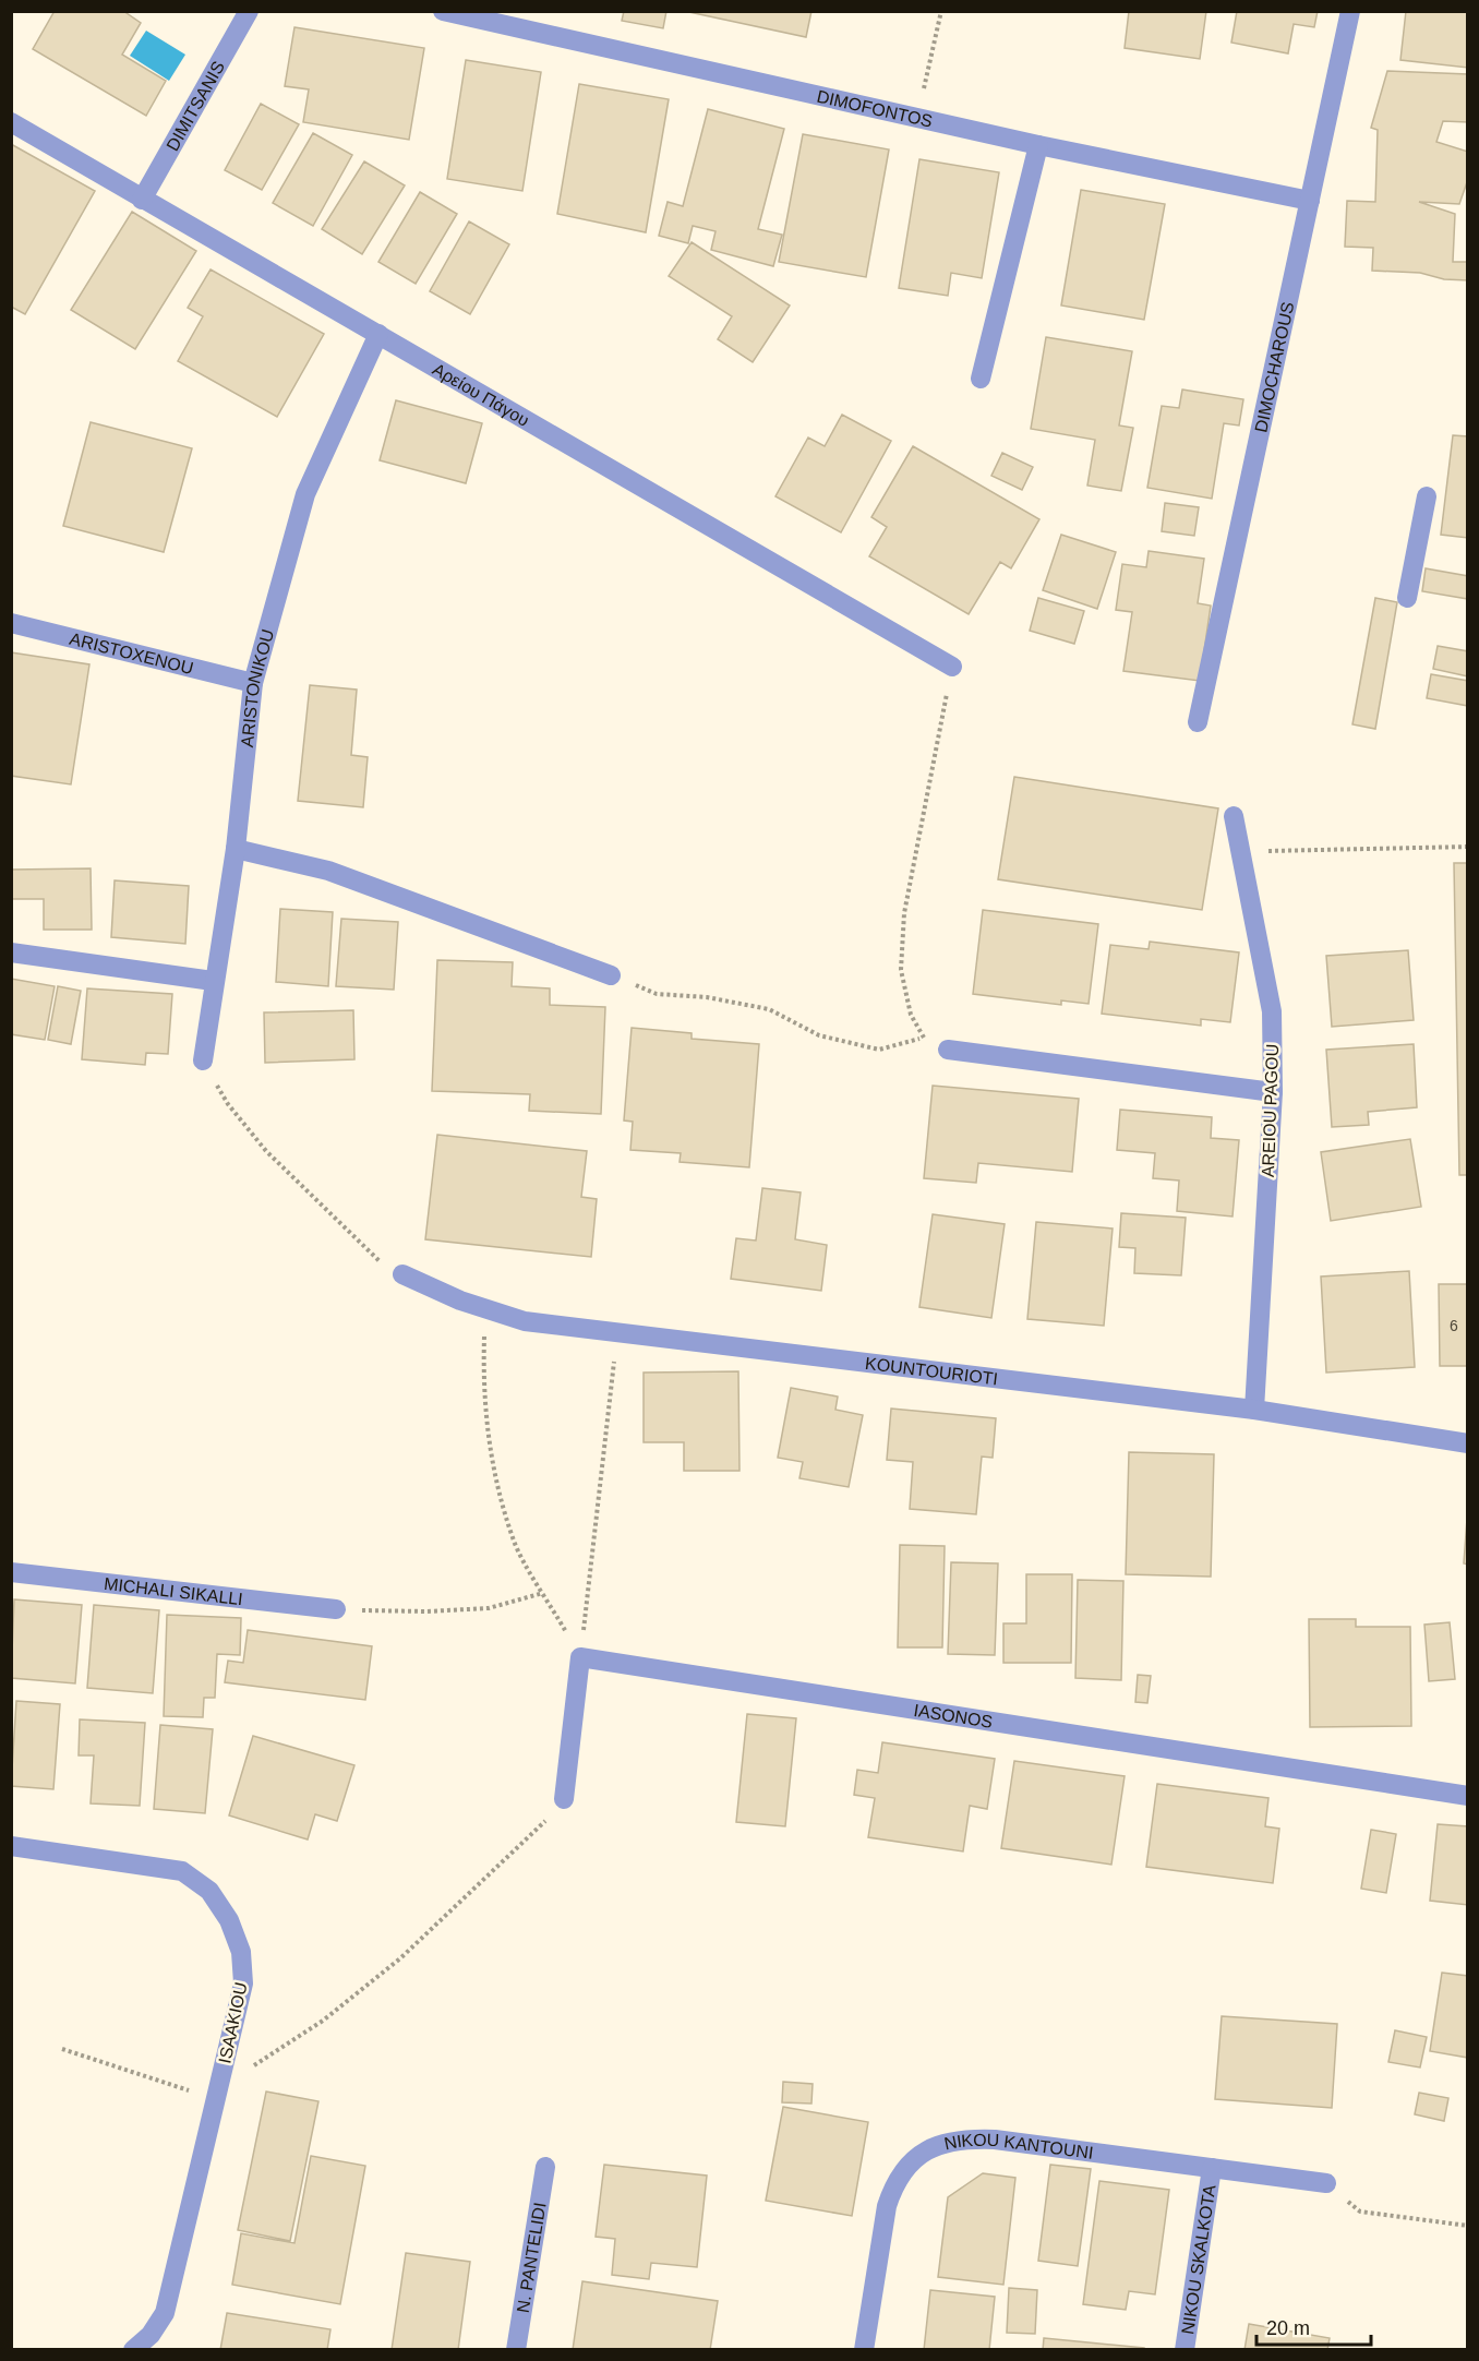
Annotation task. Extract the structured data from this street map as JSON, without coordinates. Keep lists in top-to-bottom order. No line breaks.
{"streets":{"street":["DIMITSANIS","DIMOFONTOS","DIMOCHAROUS","Αρείου Πάγου","ARISTOXENOU","ARISTONIKOU","AREIOU PAGOU","KOUNTOURIOTI","MICHALI SIKALLI","IASONOS","ISAAKIOU","NIKOU KANTOUNI","N. PANTELIDI","NIKOU SKALKOTA"]},"crossings":[["DIMITSANIS","Αρείου Πάγου"],["DIMOFONTOS","DIMOCHAROUS"],["Αρείου Πάγου","ARISTONIKOU"],["ARISTOXENOU","ARISTONIKOU"],["AREIOU PAGOU","KOUNTOURIOTI"],["NIKOU KANTOUNI","NIKOU SKALKOTA"]],"house_numbers":["6"],"scale_bar":"20 m"}
